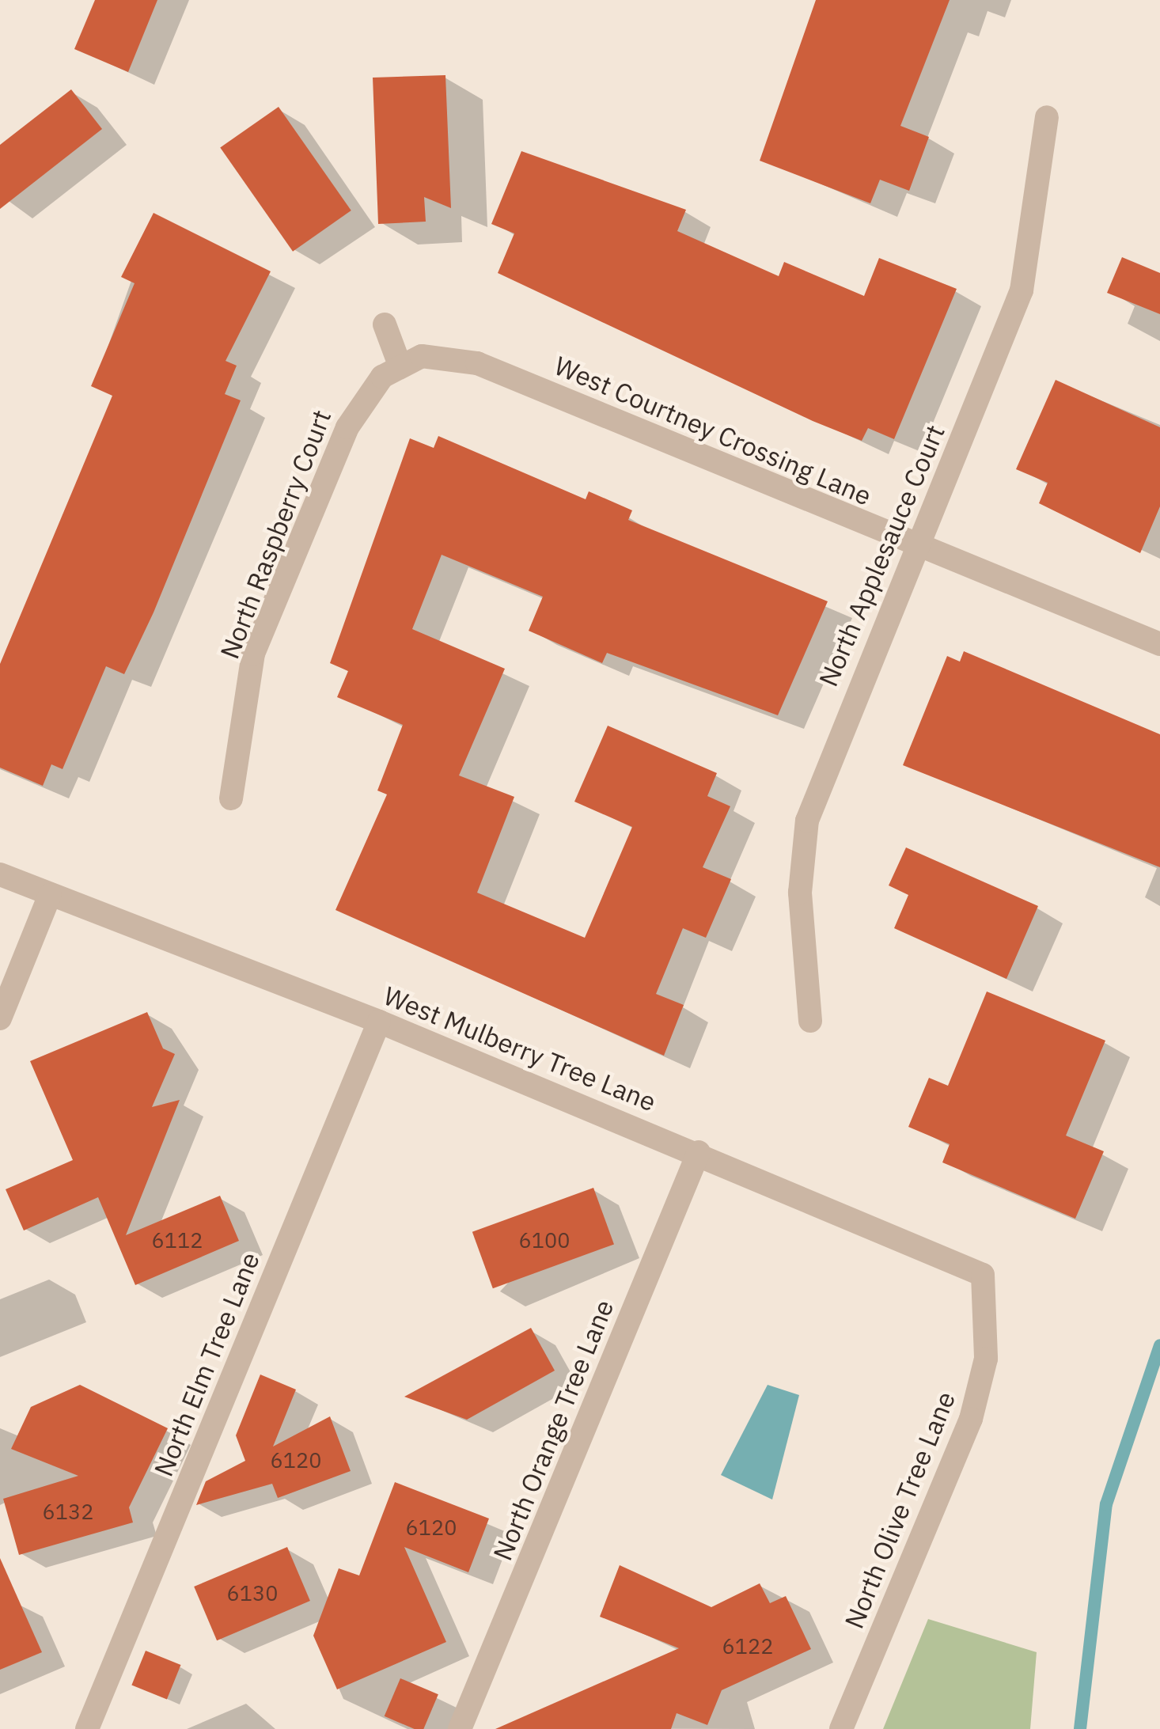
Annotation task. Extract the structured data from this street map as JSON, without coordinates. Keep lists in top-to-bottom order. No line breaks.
{"streets":{"street":["West Courtney Crossing Lane","North Raspberry Court","North Applesauce Court","West Mulberry Tree Lane","North Elm Tree Lane","North Orange Tree Lane","North Olive Tree Lane"]},"crossings":[["West Courtney Crossing Lane","North Raspberry Court"],["West Courtney Crossing Lane","North Applesauce Court"],["West Mulberry Tree Lane","North Elm Tree Lane"],["West Mulberry Tree Lane","North Orange Tree Lane"],["West Mulberry Tree Lane","North Olive Tree Lane"]],"house_numbers":["6112","6100","6120","6132","6120","6130","6122"]}
